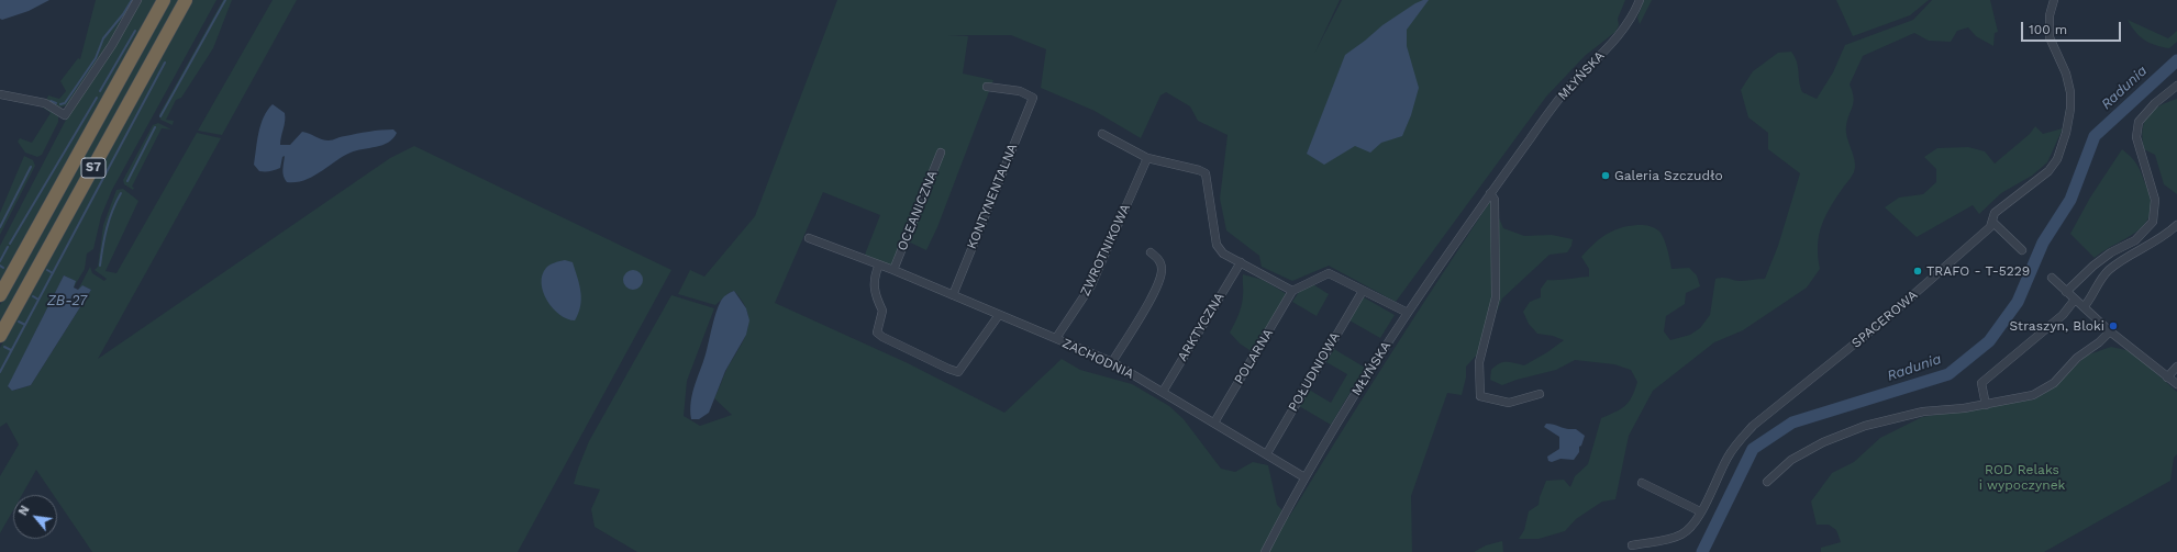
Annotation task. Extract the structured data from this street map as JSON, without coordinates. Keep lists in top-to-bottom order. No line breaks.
{"streets":{"highway":["S7"],"street":["MŁYŃSKA","KONTYNENTALNA","OCEANICZNA","ZWROTNIKOWA","SPACEROWA","ARKTYCZNA","POLARNA","ZACHODNIA","POŁUDNIOWA"]},"crossings":[["MŁYŃSKA","ZACHODNIA"],["KONTYNENTALNA","ZACHODNIA"],["OCEANICZNA","ZACHODNIA"],["ZWROTNIKOWA","ZACHODNIA"],["ARKTYCZNA","ZACHODNIA"],["POLARNA","ZACHODNIA"],["ZACHODNIA","POŁUDNIOWA"]],"water":["Radunia","ZB-27"],"parks":["ROD Relaks i wypoczynek"],"places":["Galeria Szczudło","TRAFO - T-5229","Straszyn, Bloki"],"scale_bar":"100 m","north":"top left"}
